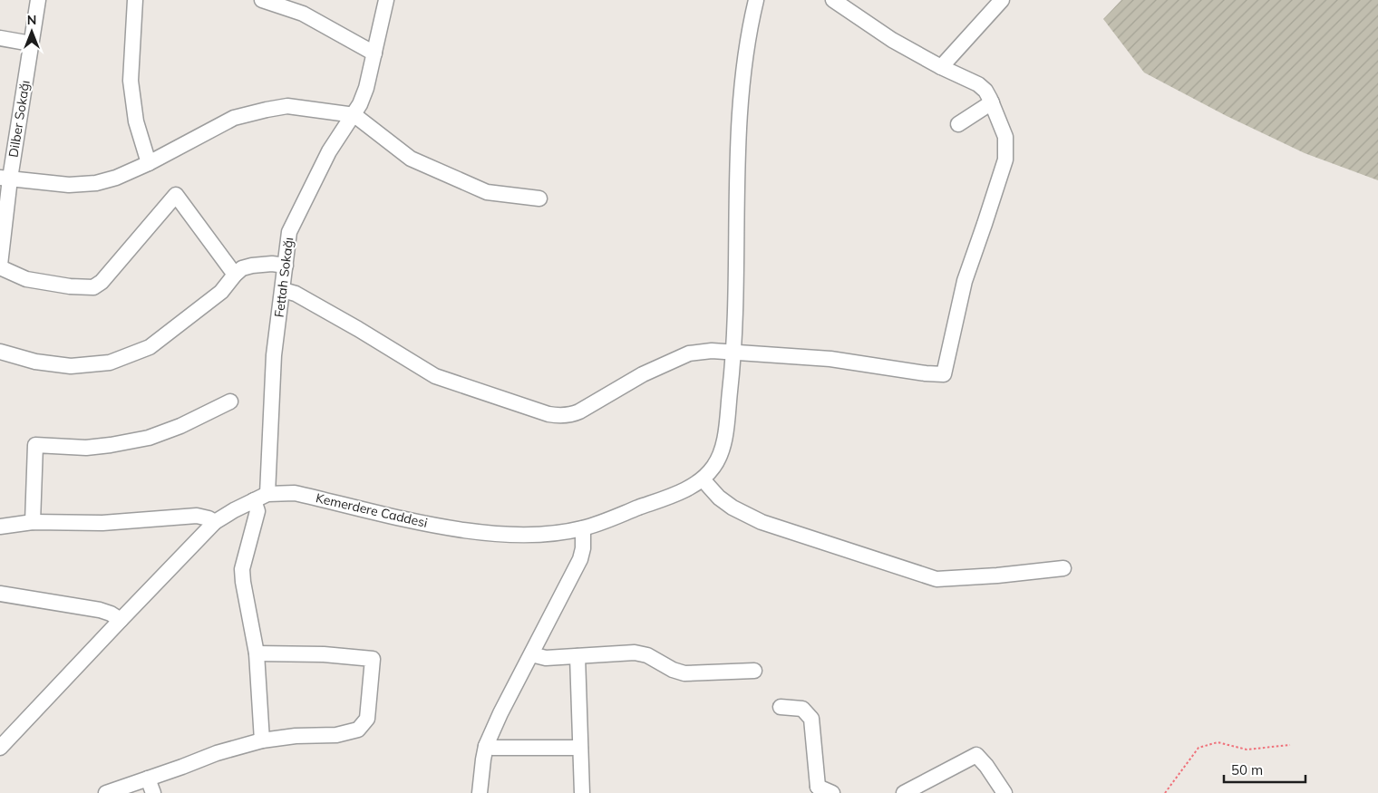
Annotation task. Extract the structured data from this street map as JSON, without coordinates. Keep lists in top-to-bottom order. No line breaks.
{"streets":{"street":["Dilber Sokağı","Fettah Sokağı","Kemerdere Caddesi"]},"crossings":[["Fettah Sokağı","Kemerdere Caddesi"]],"scale_bar":"50 m","north":"top"}
